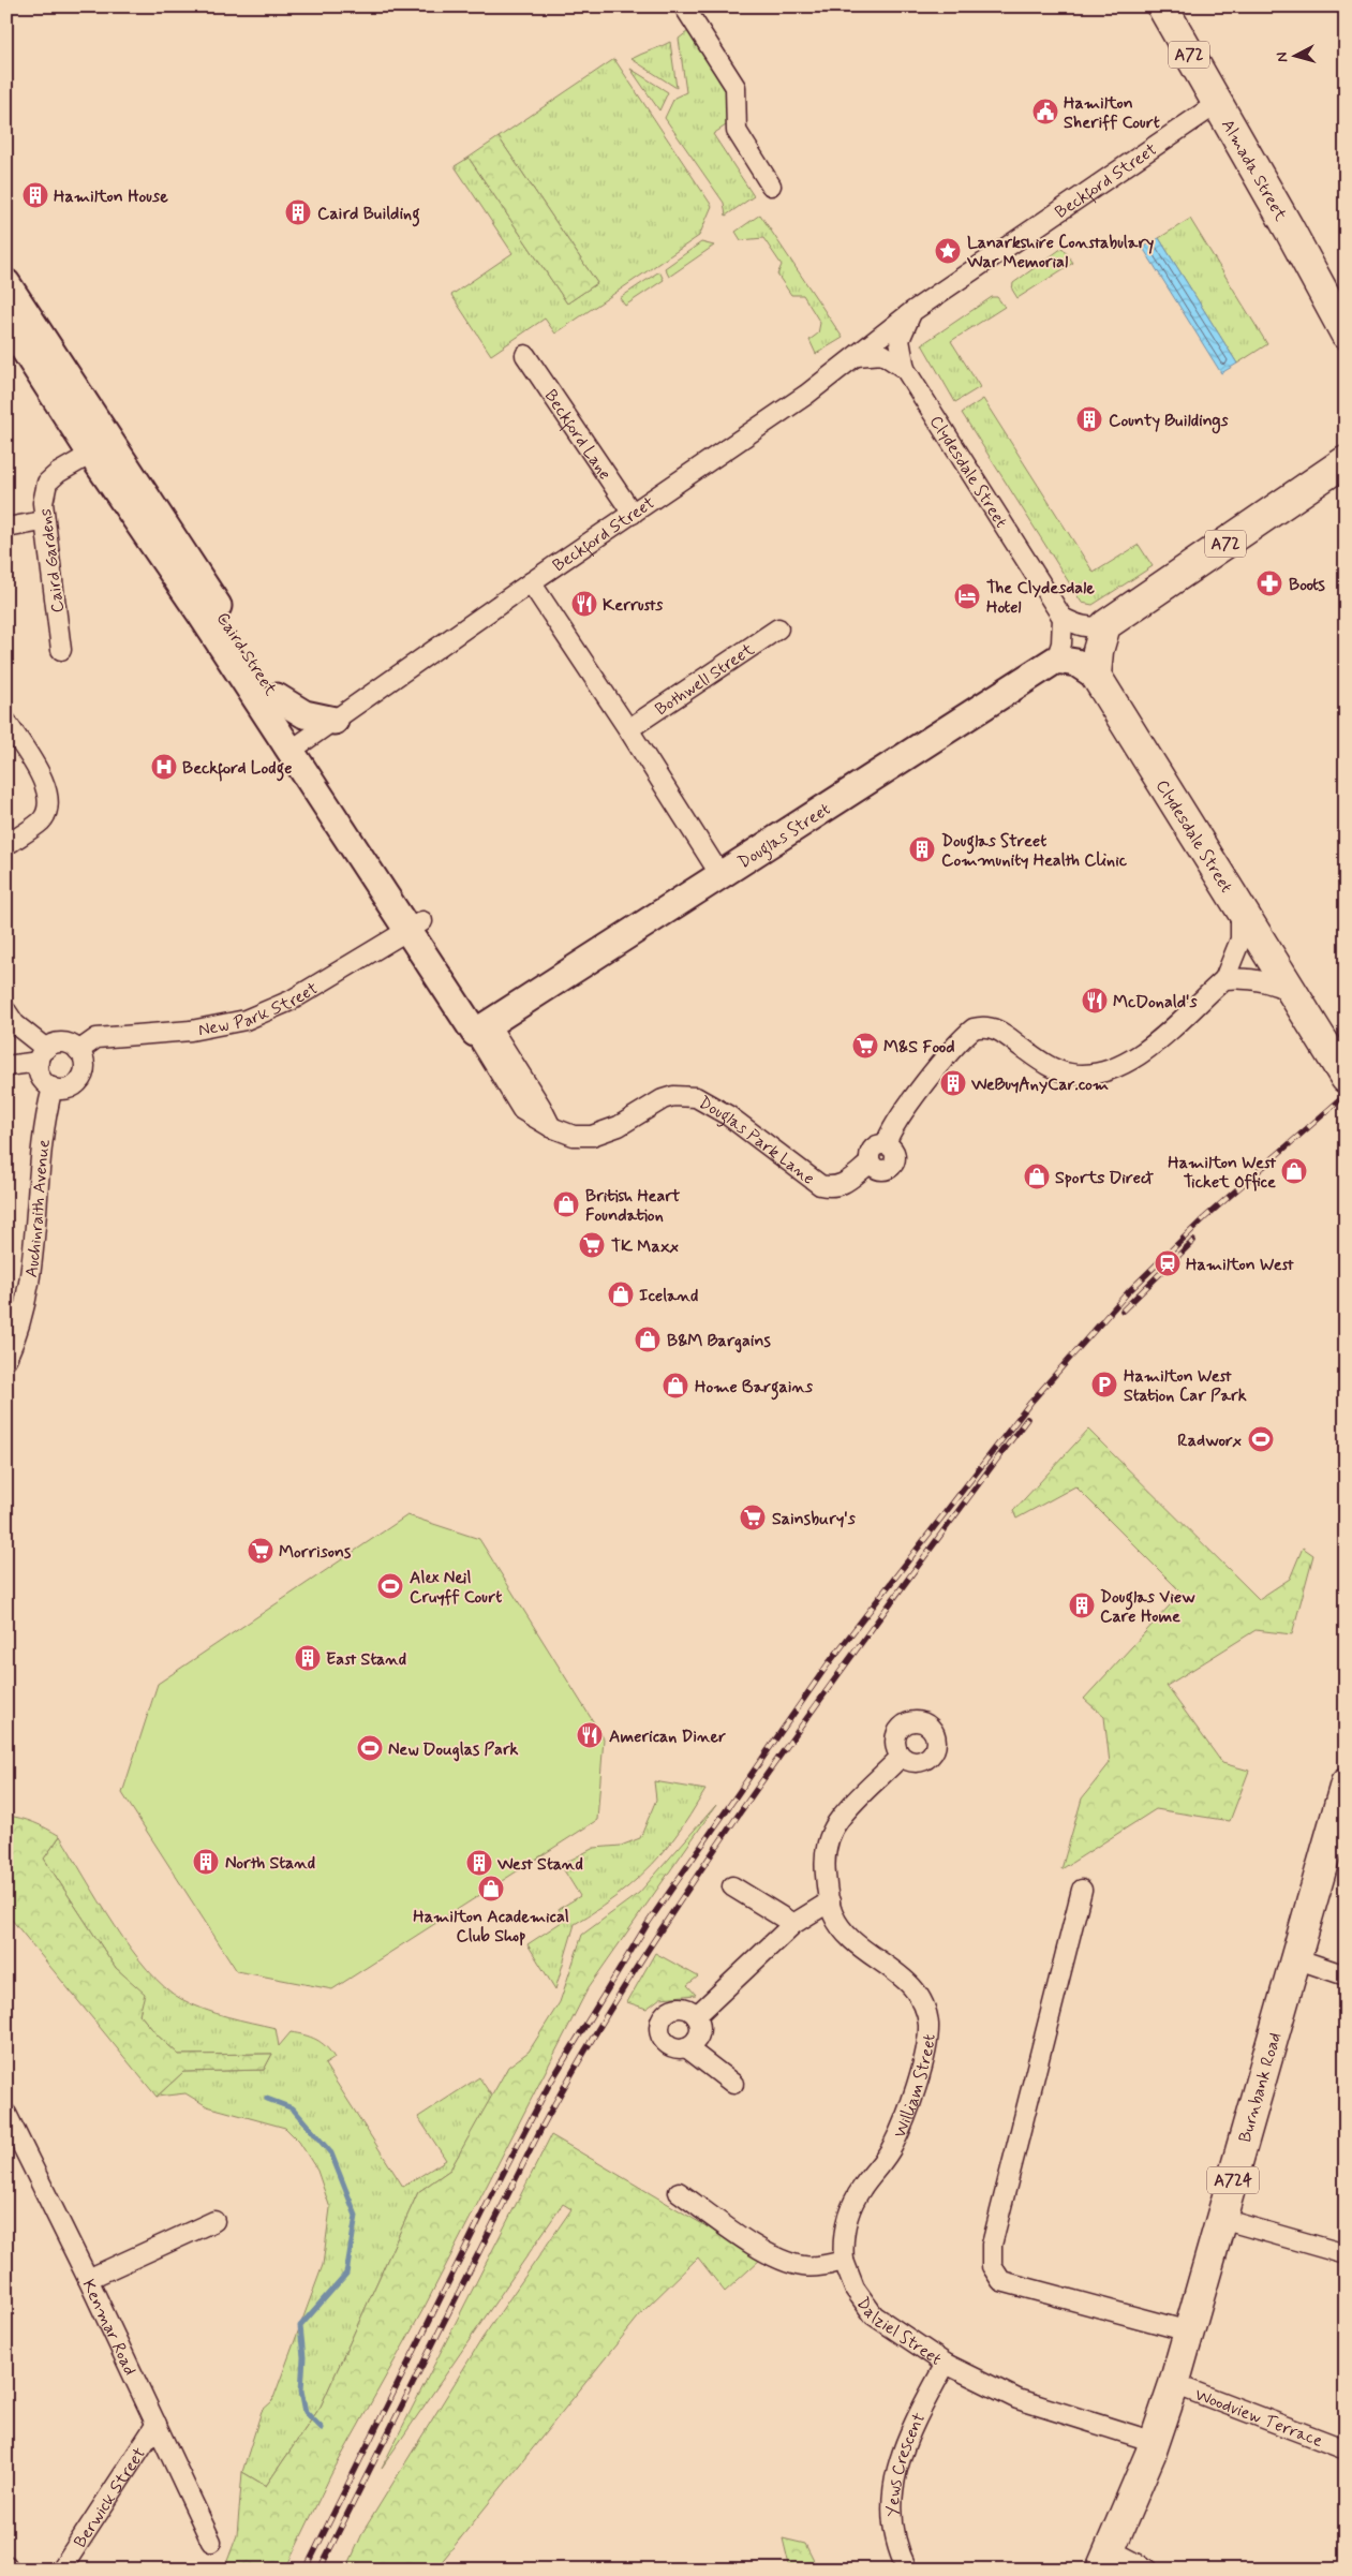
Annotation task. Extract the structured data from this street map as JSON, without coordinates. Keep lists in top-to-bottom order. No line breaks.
{"streets":{"main road":["A72","Almada Street","Clydesdale Street","Burnbank Road","A724"],"street":["Beckford Street","Beckford Lane","Caird Gardens","Caird Street","Bothwell Street","Douglas Street","New Park Street","Douglas Park Lane","Auchinraith Avenue","William Street","Kenmar Road","Dalziel Street","Woodview Terrace","Yews Crescent","Berwick Street"]},"crossings":[["Almada Street","Beckford Street"],["Beckford Street","Beckford Lane"],["Beckford Street","Clydesdale Street"],["Beckford Street","Caird Street"],["Caird Gardens","Caird Street"],["Caird Street","Douglas Street"],["Caird Street","New Park Street"],["Caird Street","Douglas Park Lane"],["Douglas Street","Douglas Park Lane"],["New Park Street","Auchinraith Avenue"],["William Street","Dalziel Street"],["Burnbank Road","Dalziel Street"],["Burnbank Road","Woodview Terrace"],["Kenmar Road","Berwick Street"],["Dalziel Street","Yews Crescent"]],"places":{"public building":["Hamilton Sheriff Court"],"building":["Hamilton House","Caird Building","County Buildings","Douglas Street Community Health Clinic","WeBuyAnyCar.com","Douglas View Care Home","East Stand","North Stand","West Stand"],"place":["Lanarkshire Constabulary War Memorial"],"pharmacy":["Boots"],"hotel":["The Clydesdale Hotel"],"restaurant":["Kerrusts","McDonald's","American Diner"],"hospital":["Beckford Lodge"],"supermarket":["M&S Food","TK Maxx","Sainsbury's","Morrisons"],"shop":["Hamilton West Ticket Office","Sports Direct","British Heart Foundation","Iceland","B&M Bargains","Home Bargains","Hamilton Academical Club Shop"],"station":["Hamilton West"],"parking":["Hamilton West Station Car Park"],"sports":["Radworx","Alex Neil Cruyff Court","New Douglas Park"]},"north":"left"}
